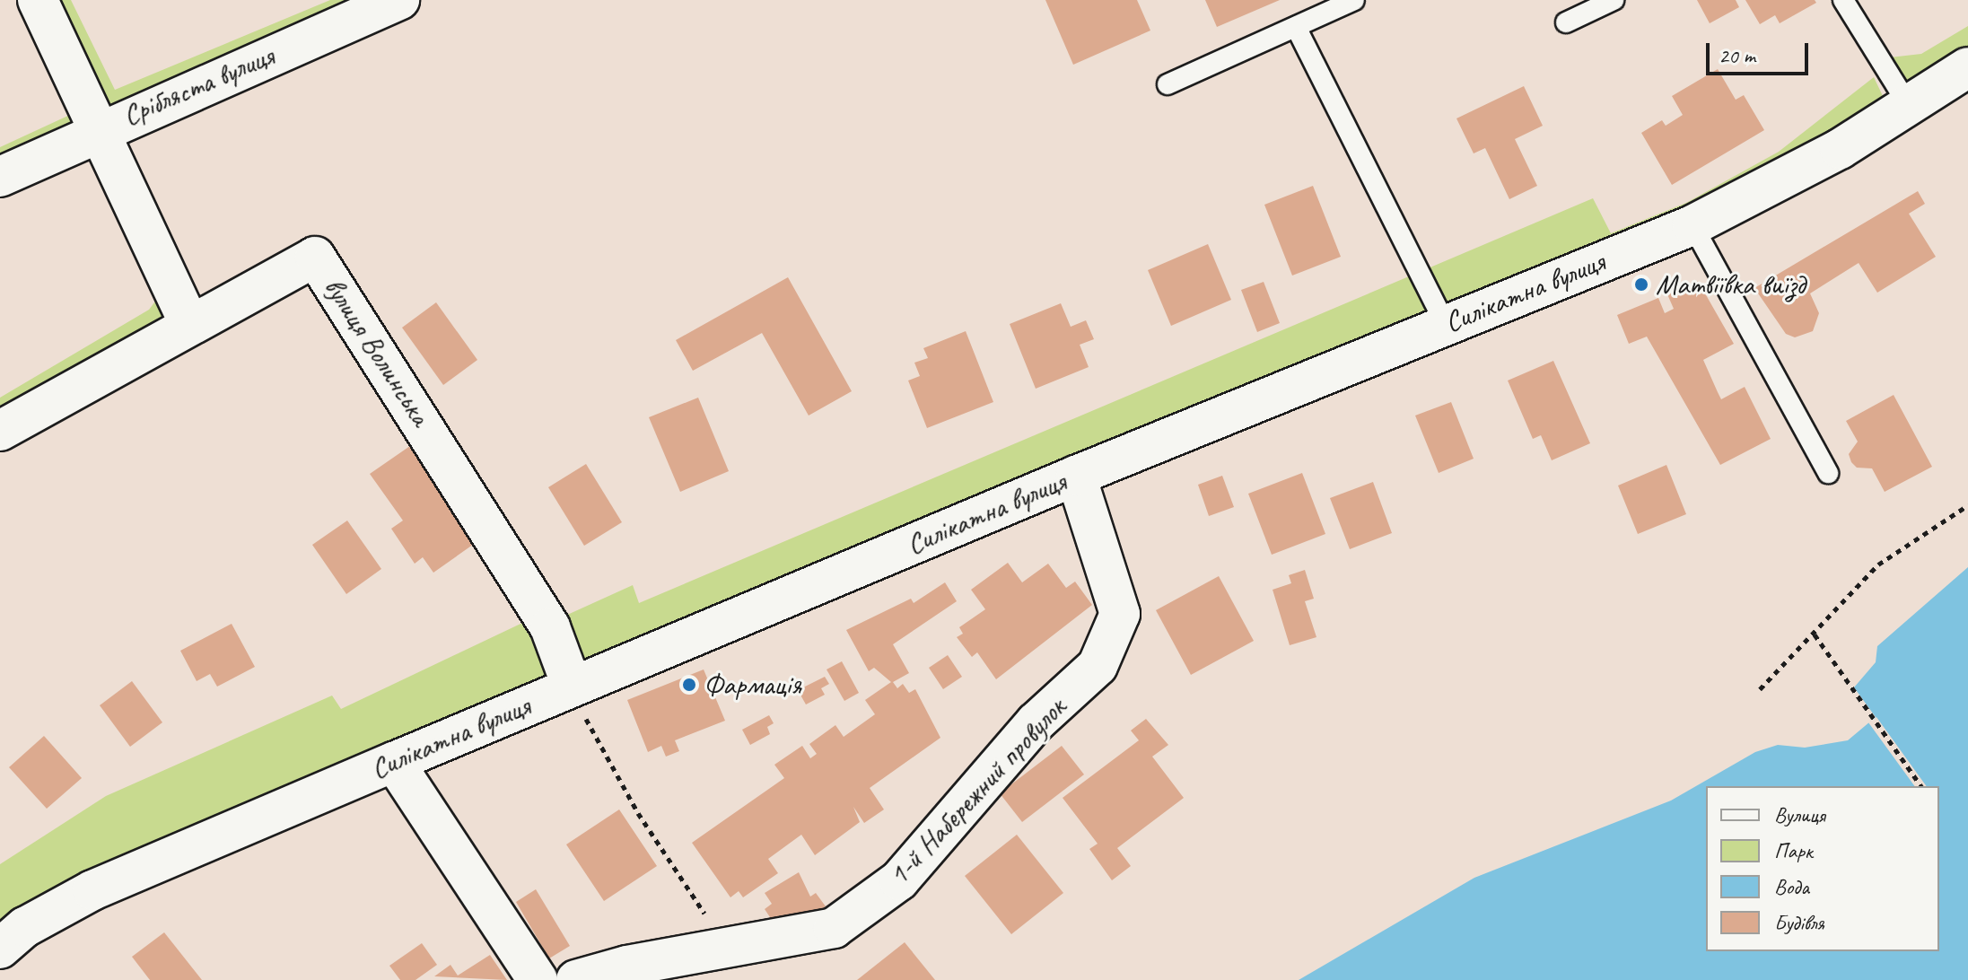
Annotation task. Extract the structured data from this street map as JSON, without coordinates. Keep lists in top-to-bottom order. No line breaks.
{"streets":{"street":["Срібляста вулиця","Силікатна вулиця","вулиця Волинська","1-й Набережний провулок"]},"crossings":[["Силікатна вулиця","вулиця Волинська"],["Силікатна вулиця","1-й Набережний провулок"]],"places":["Матвіївка виїзд","Фармація"],"legend":["Вулиця","Парк","Вода","Будівля"],"scale_bar":"20 m"}
